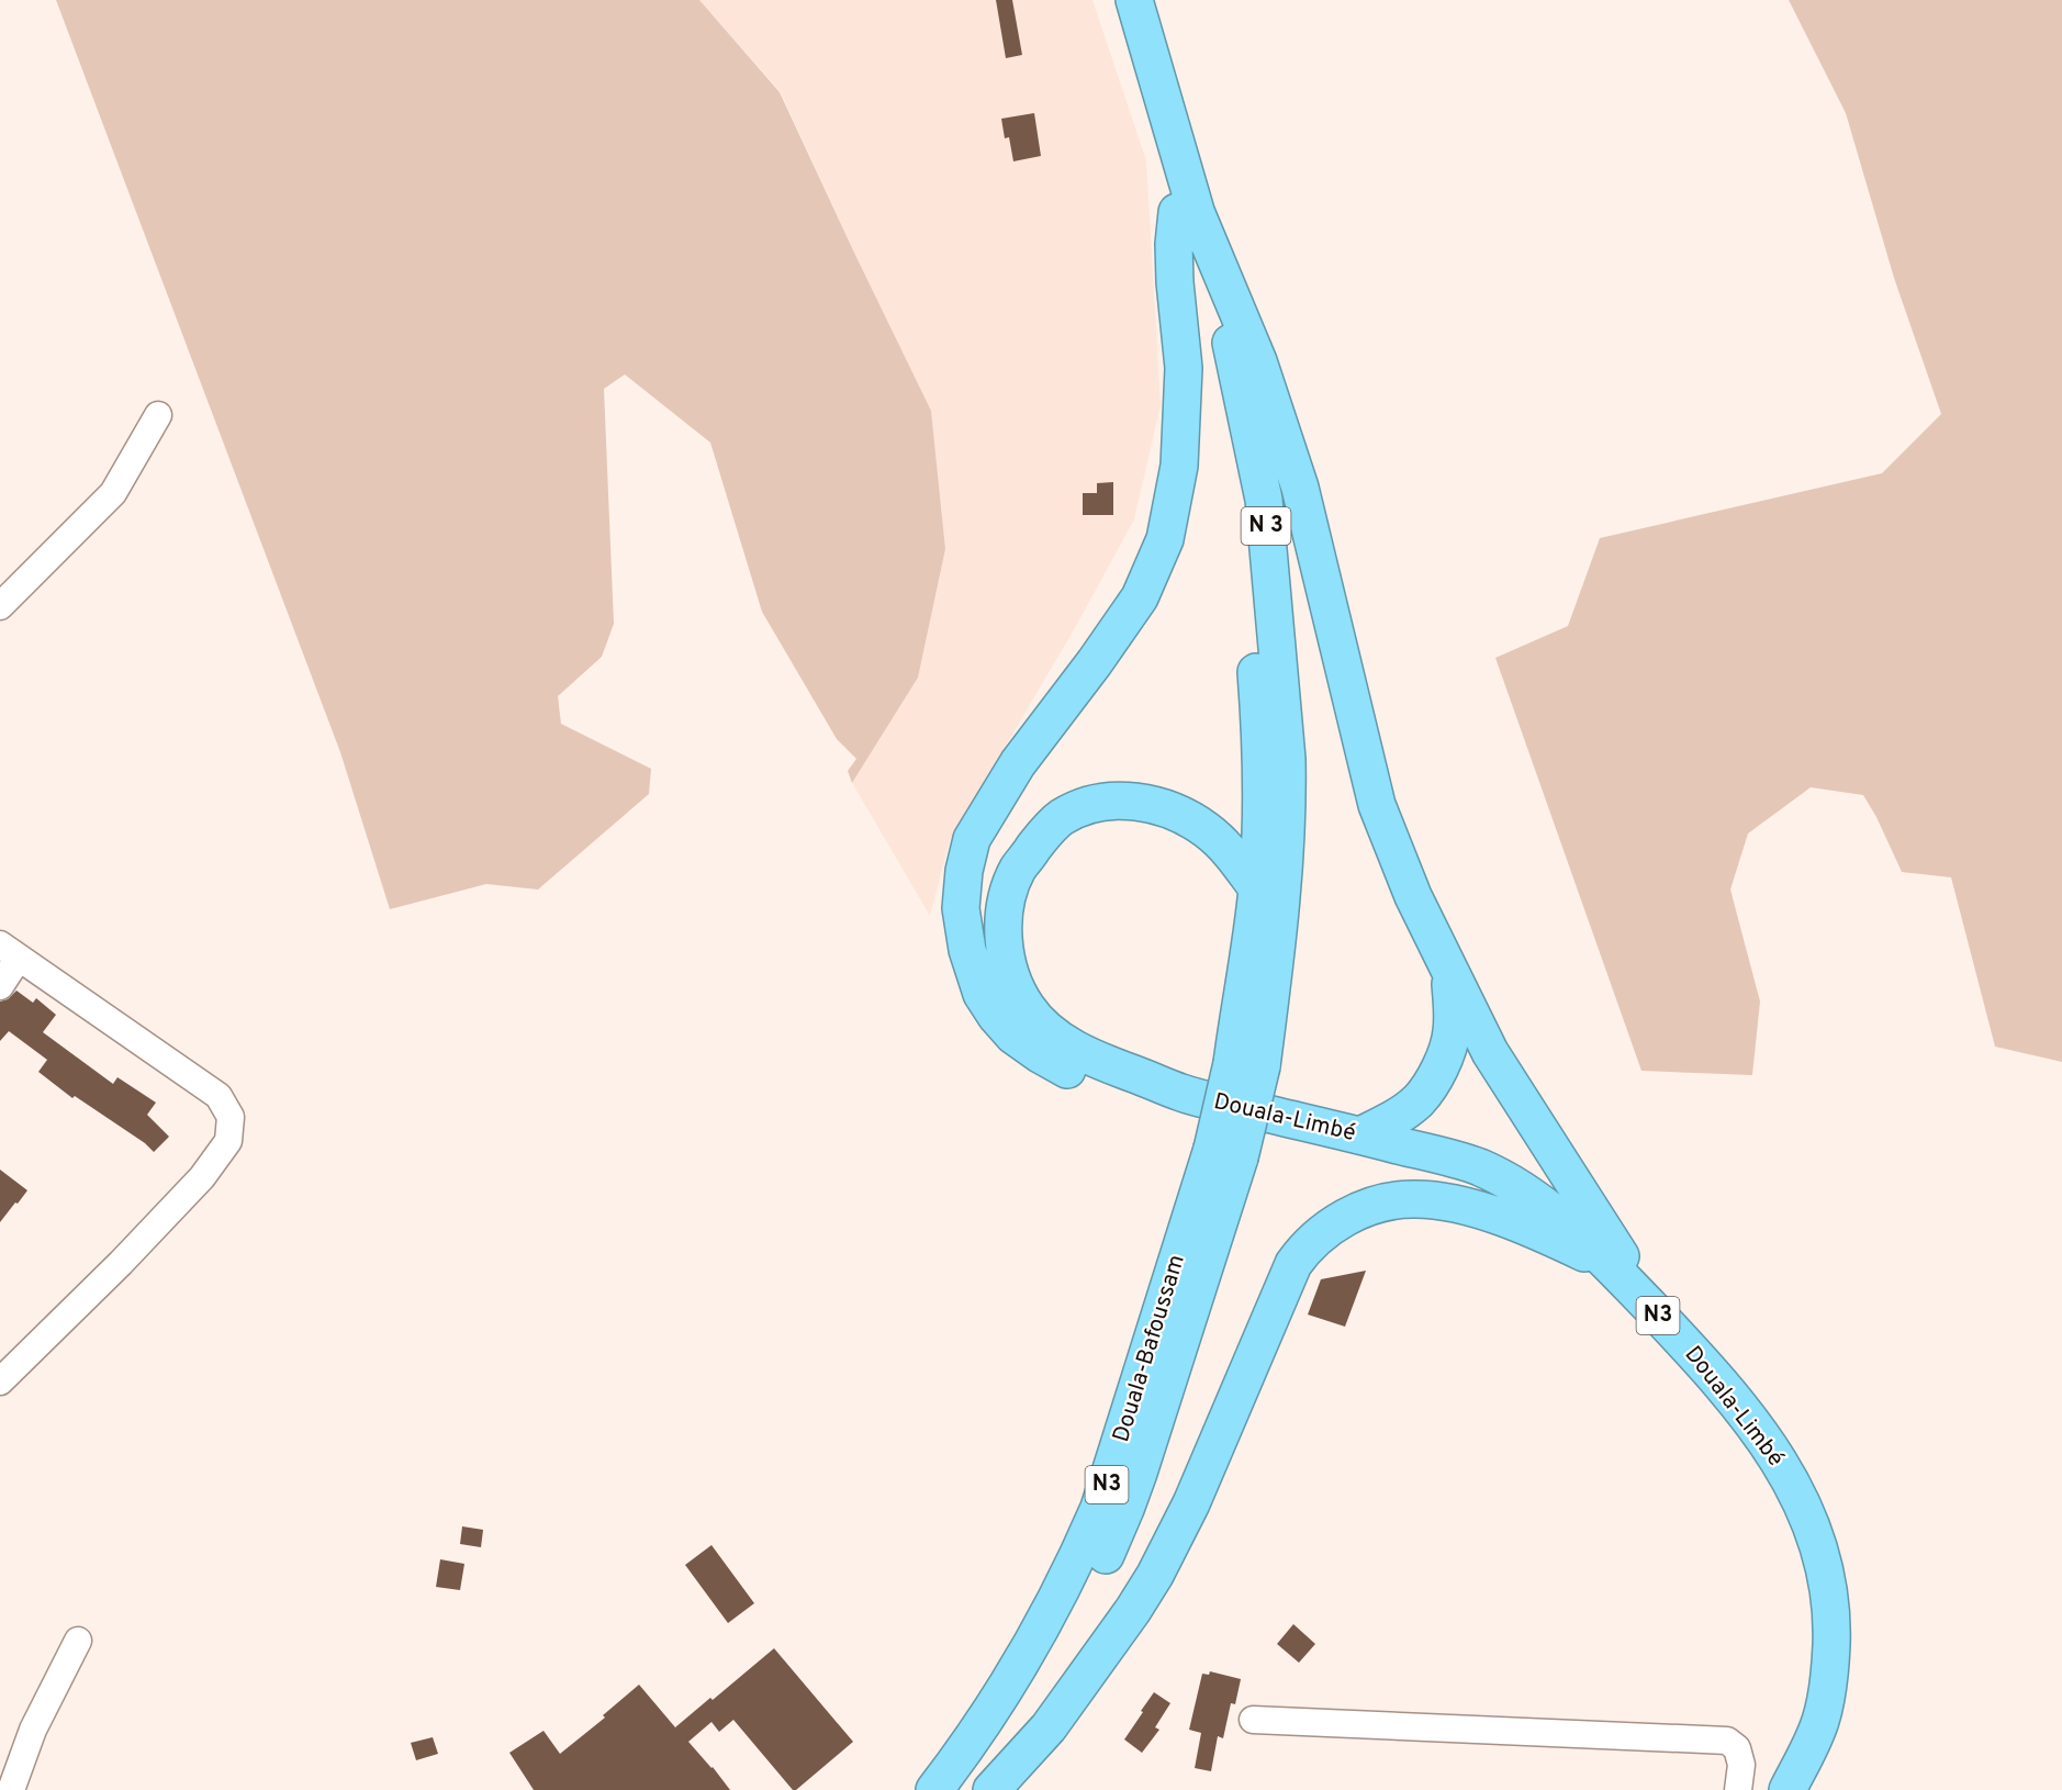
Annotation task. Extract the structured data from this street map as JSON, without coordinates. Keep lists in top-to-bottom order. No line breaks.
{"streets":{"highway":["N 3","Douala-Limbé","N3","Douala-Bafoussam"]},"crossings":[["N 3","Douala-Bafoussam"]]}
